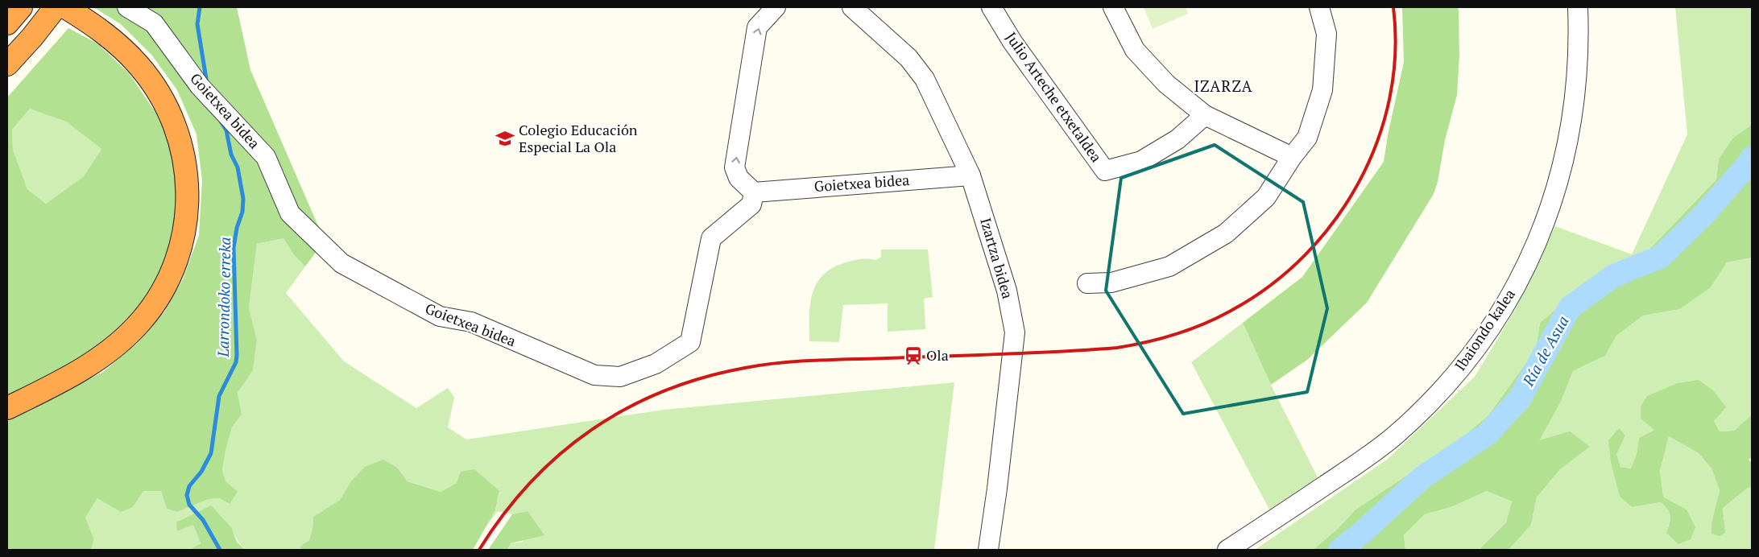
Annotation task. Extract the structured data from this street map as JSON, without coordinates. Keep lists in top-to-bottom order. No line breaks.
{"streets":{"street":["Julio Arteche etxetaldea","Goietxea bidea","Izartza bidea","Ibaiondo kalea"]},"crossings":[["Goietxea bidea","Izartza bidea"]],"districts":["IZARZA"],"water":["Larrondoko erreka","Ría de Asua"],"places":{"school or university":["Colegio Educación Especial La Ola"],"station":["Ola"]}}
